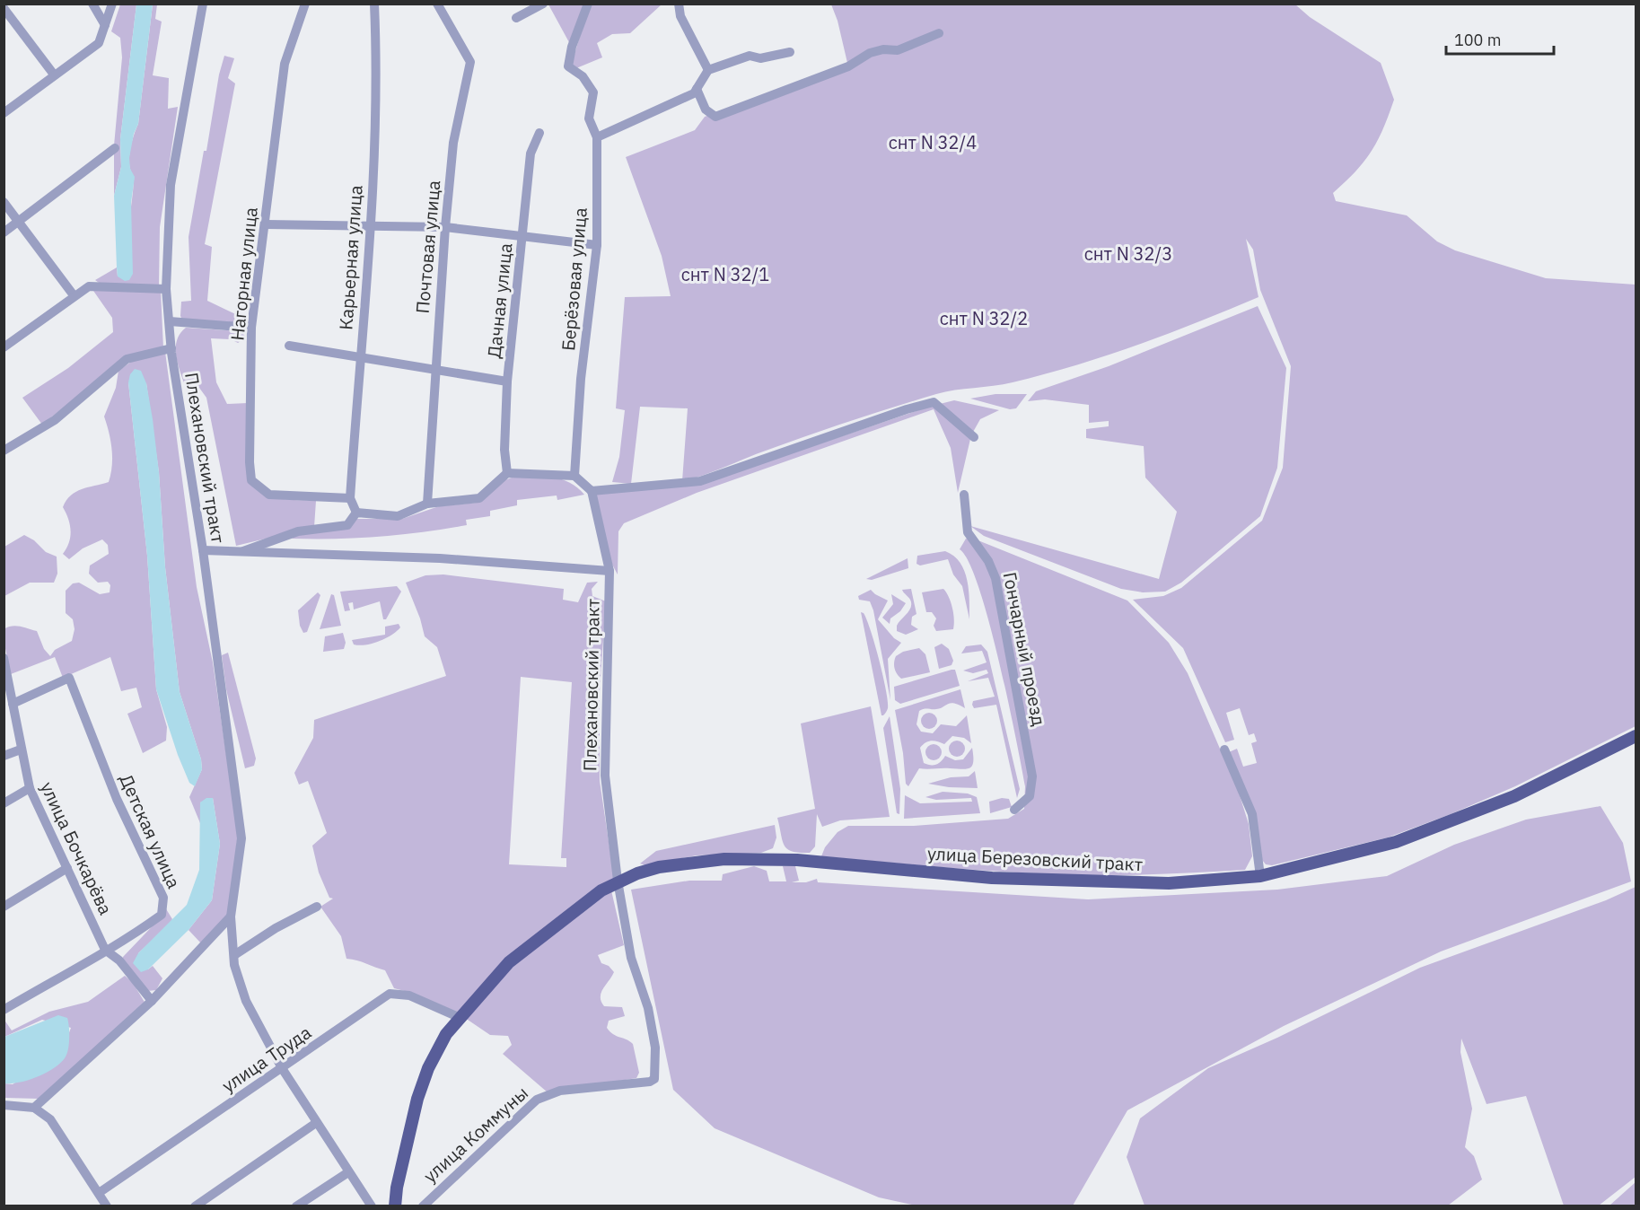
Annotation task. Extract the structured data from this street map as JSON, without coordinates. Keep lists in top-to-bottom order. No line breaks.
{"streets":{"main road":["улица Березовский тракт","улица Коммуны"],"street":["Почтовая улица","Карьерная улица","Нагорная улица","Берёзовая улица","Дачная улица","Плехановский тракт","Гончарный проезд","Детская улица","улица Бочкарёва","улица Труда"]},"crossings":[["Карьерная улица","Нагорная улица"],["Плехановский тракт","улица Березовский тракт"],["Плехановский тракт","улица Коммуны"],["Детская улица","улица Бочкарёва"],["улица Березовский тракт","улица Труда"],["улица Березовский тракт","улица Коммуны"],["улица Труда","улица Коммуны"]],"parks":["снт N 32/4","снт N 32/3","снт N 32/1","снт N 32/2"],"scale_bar":"100 m"}
